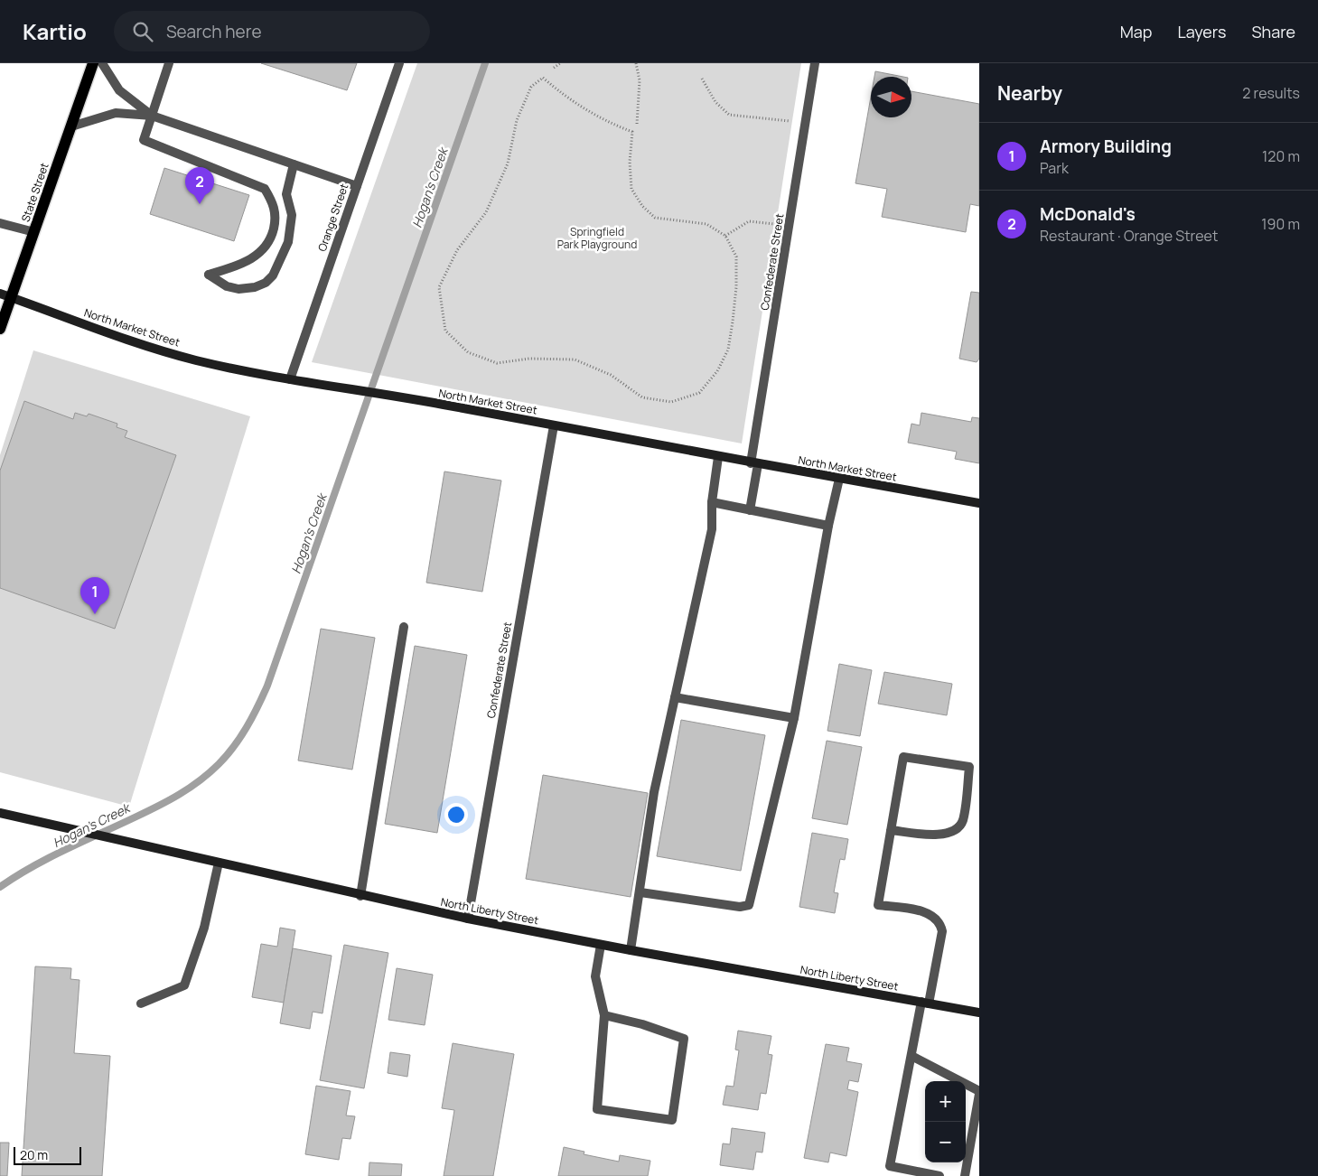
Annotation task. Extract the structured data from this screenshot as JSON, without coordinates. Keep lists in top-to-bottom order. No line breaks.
{"streets":{"main road":["State Street"],"street":["Orange Street","Confederate Street","North Market Street","North Liberty Street"]},"crossings":[["State Street","North Market Street"],["Orange Street","North Market Street"],["Confederate Street","North Market Street"],["Confederate Street","North Liberty Street"]],"water":["Hogan's Creek"],"parks":["Springfield Park Playground"],"scale_bar":"20 m","north":"right","page":{"header":"Kartio","search":"Search here","nav":["Map","Layers","Share"],"heading":["Nearby","2 results"],"list":[{"mark":"1","name":"Armory Building","note":"Park","value":"120 m"},{"mark":"2","name":"McDonald's","note":"Restaurant · Orange Street","value":"190 m"}],"pins":["2","1"],"map_buttons":["+","−"],"scale":"20 m"}}
